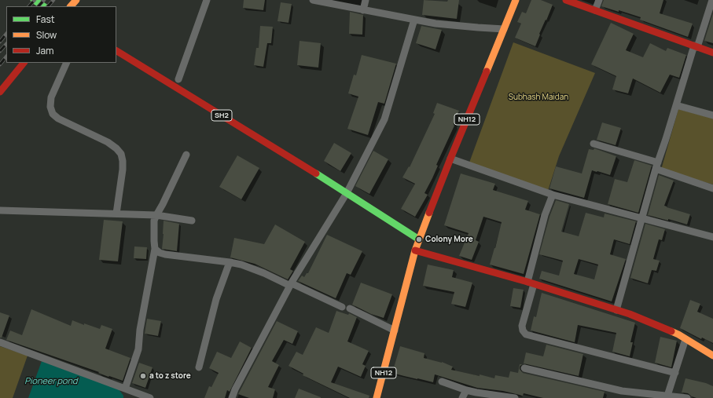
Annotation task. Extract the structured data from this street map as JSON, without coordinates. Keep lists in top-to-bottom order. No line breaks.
{"streets":{"main road":["SH2","NH12"]},"crossings":[["SH2","NH12"]],"water":["Pioneer pond"],"parks":["Subhash Maidan"],"places":["Colony More","a to z store"],"legend":["Fast","Slow","Jam"]}
